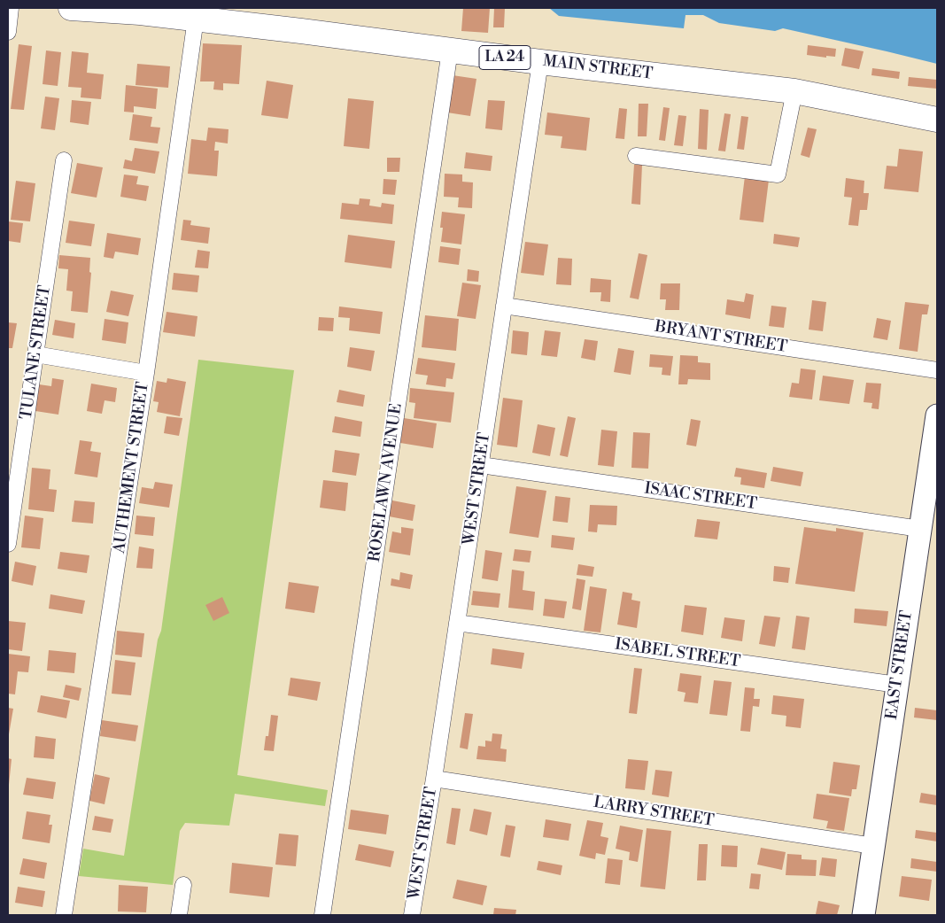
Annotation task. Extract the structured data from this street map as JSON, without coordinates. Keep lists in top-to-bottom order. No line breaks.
{"streets":{"main road":["LA 24","MAIN STREET"],"street":["BRYANT STREET","TULANE STREET","AUTHEMENT STREET","ROSELAWN AVENUE","WEST STREET","ISAAC STREET","ISABEL STREET","EAST STREET","LARRY STREET"]},"crossings":[["MAIN STREET","AUTHEMENT STREET"],["MAIN STREET","ROSELAWN AVENUE"],["MAIN STREET","WEST STREET"],["BRYANT STREET","WEST STREET"],["WEST STREET","ISAAC STREET"],["WEST STREET","ISABEL STREET"],["WEST STREET","LARRY STREET"],["ISAAC STREET","EAST STREET"],["ISABEL STREET","EAST STREET"],["EAST STREET","LARRY STREET"]]}
